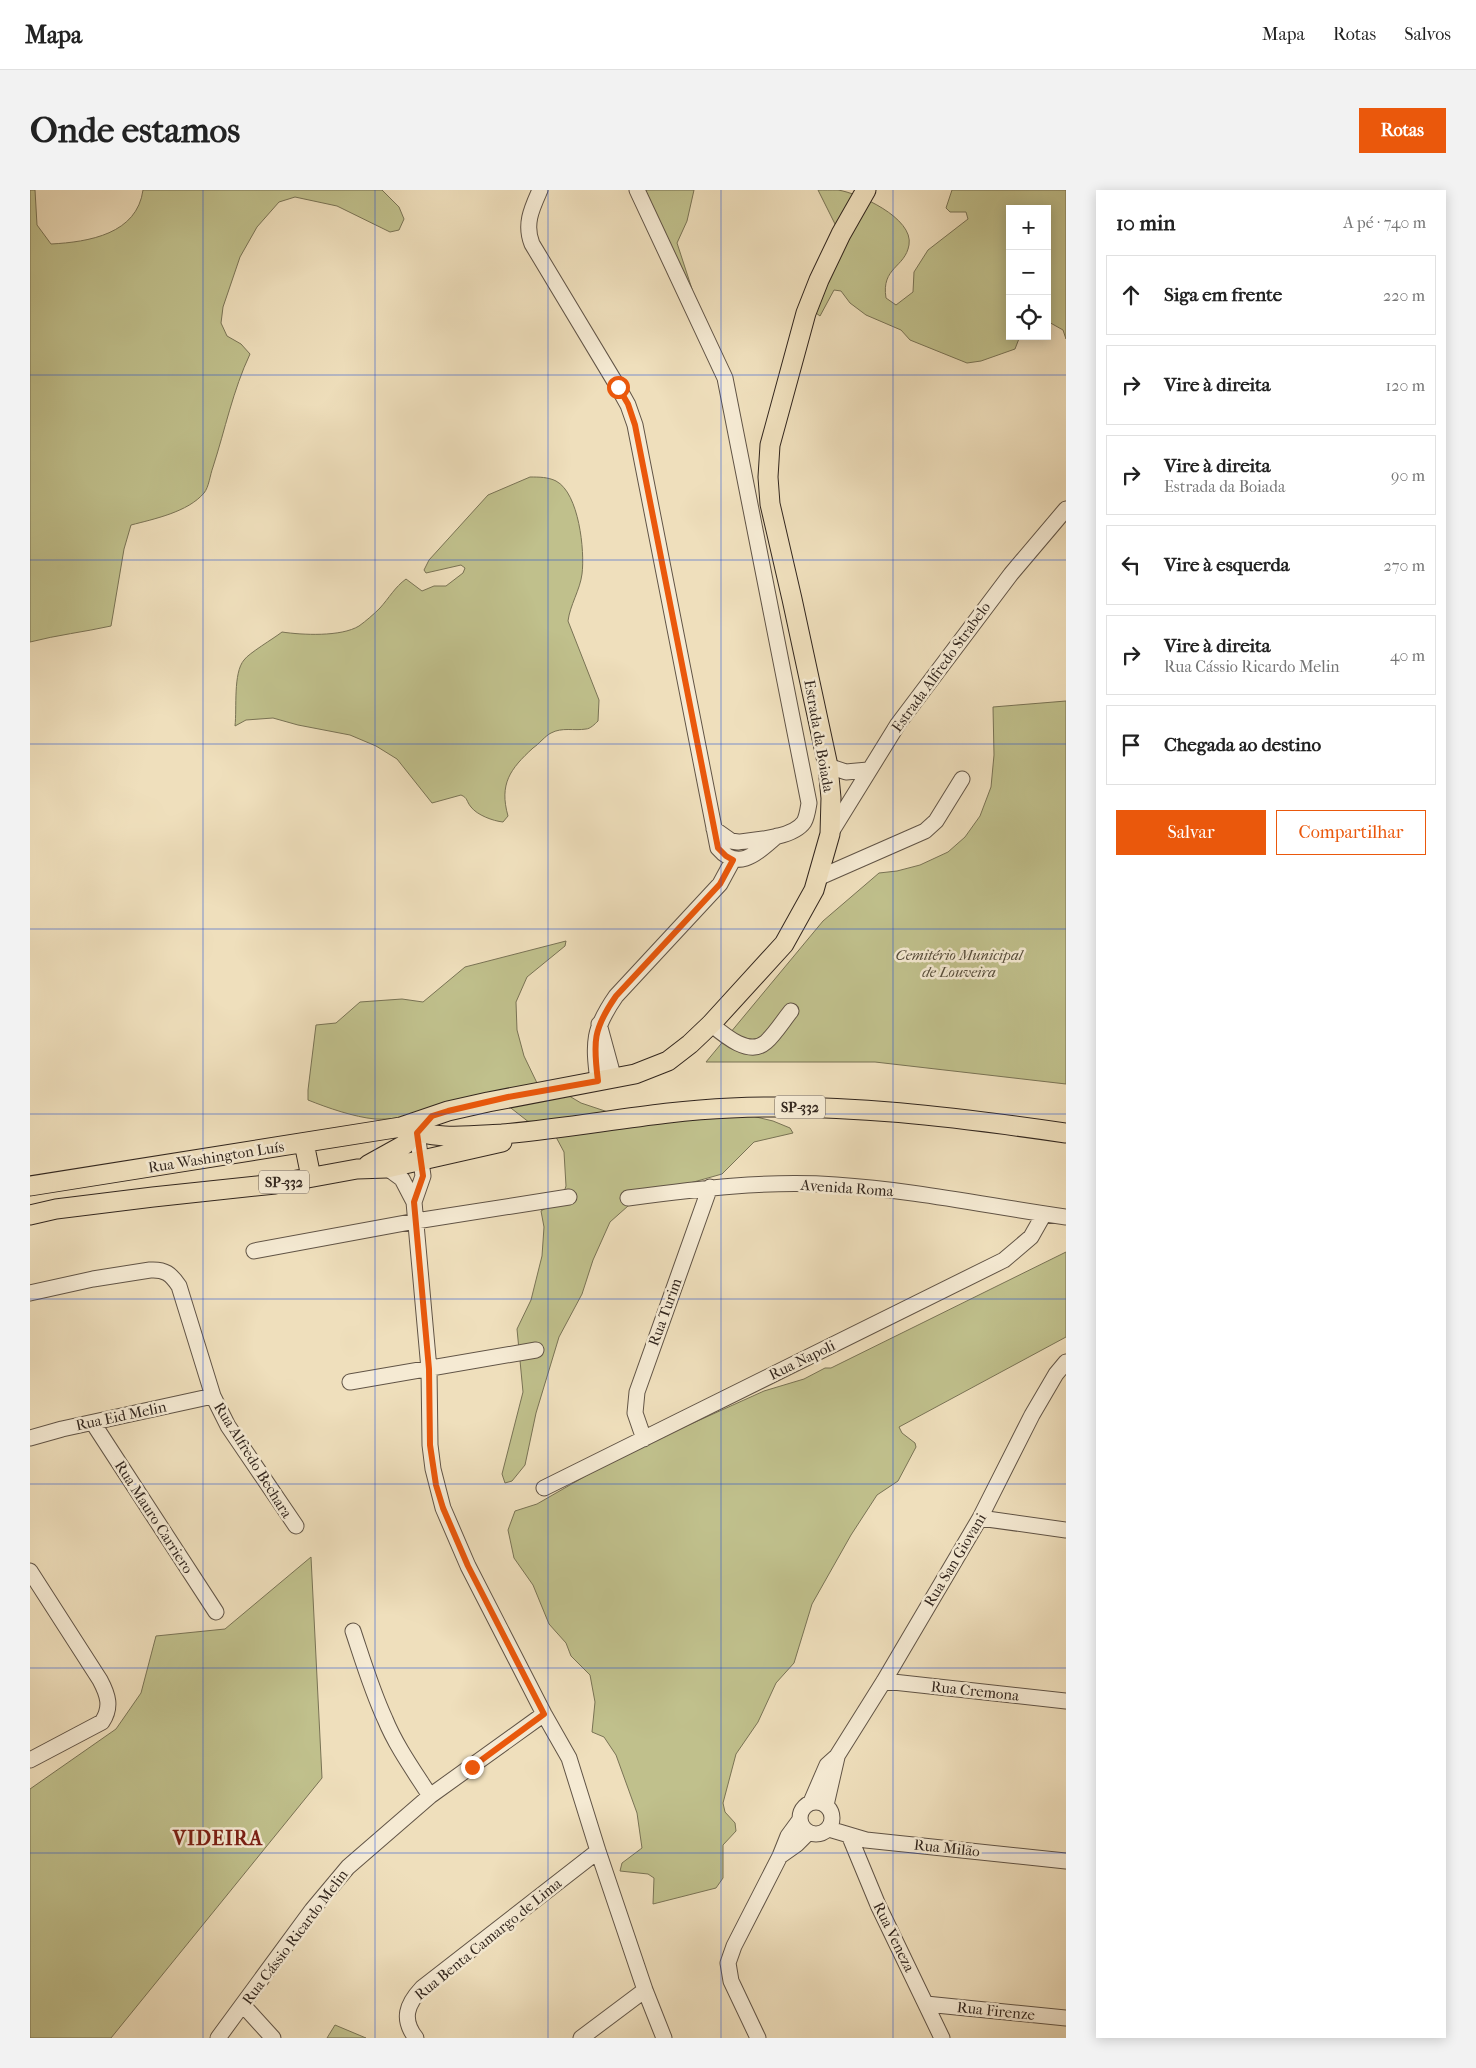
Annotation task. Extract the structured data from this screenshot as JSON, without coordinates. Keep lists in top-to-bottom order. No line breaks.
{"streets":{"main road":["Estrada da Boiada","SP-332","Rua Washington Luís"],"street":["Estrada Alfredo Strabelo","Avenida Roma","Rua Turim","Rua Napoli","Rua Eid Melin","Rua Alfredo Bechara","Rua Mauro Carriero","Rua San Giovani","Rua Cremona","Rua Milão","Rua Cássio Ricardo Melin","Rua Veneza","Rua Benta Camargo de Lima","Rua Firenze"]},"crossings":[["Estrada Alfredo Strabelo","Estrada da Boiada"],["Estrada da Boiada","SP-332"],["Estrada da Boiada","Rua Washington Luís"],["SP-332","Rua Washington Luís"],["Avenida Roma","Rua Turim"],["Avenida Roma","Rua Napoli"],["Rua Turim","Rua Napoli"],["Rua Eid Melin","Rua Alfredo Bechara"],["Rua Eid Melin","Rua Mauro Carriero"],["Rua San Giovani","Rua Cremona"],["Rua San Giovani","Rua Milão"],["Rua Milão","Rua Veneza"],["Rua Veneza","Rua Firenze"]],"districts":["VIDEIRA"],"parks":["Cemitério Municipal de Louveira"],"page":{"header":"Mapa","nav":["Mapa","Rotas","Salvos"],"buttons":["Rotas",["Salvar","Compartilhar"]],"title":"Onde estamos","heading":["10 min","A pé · 740 m"],"map_buttons":["+","−"],"list":[["Siga em frente","220 m"],["Vire à direita","120 m"],["Vire à direita","Estrada da Boiada","90 m"],["Vire à esquerda","270 m"],["Vire à direita","Rua Cássio Ricardo Melin","40 m"],"Chegada ao destino"]}}
